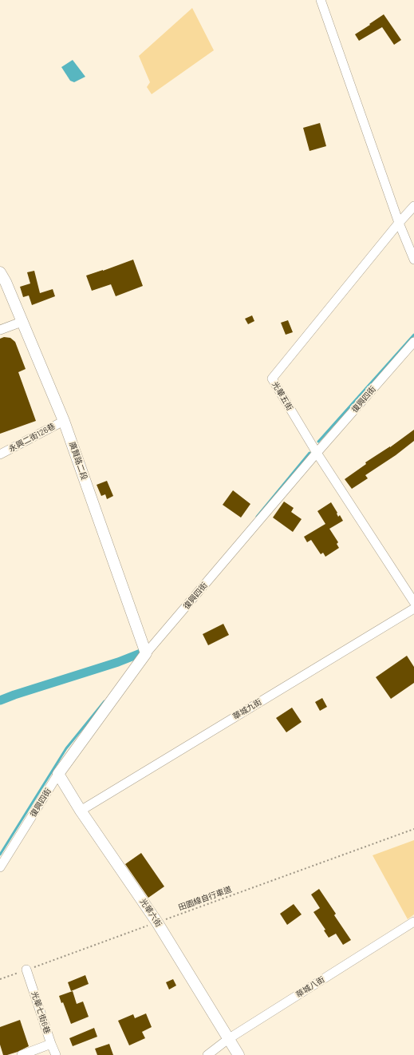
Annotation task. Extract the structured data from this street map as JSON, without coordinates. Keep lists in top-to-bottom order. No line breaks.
{"streets":{"street":["光華五街","復興四街","永興二街126巷","廣賢路二段","華城九街","光華六街","華城八街","光華七街6巷"],"path":["田園線自行車道"]},"crossings":[["光華五街","復興四街"],["復興四街","廣賢路二段"],["復興四街","光華六街"],["永興二街126巷","廣賢路二段"],["華城九街","光華六街"],["田園線自行車道","光華六街"],["田園線自行車道","光華七街6巷"],["光華六街","華城八街"]]}
